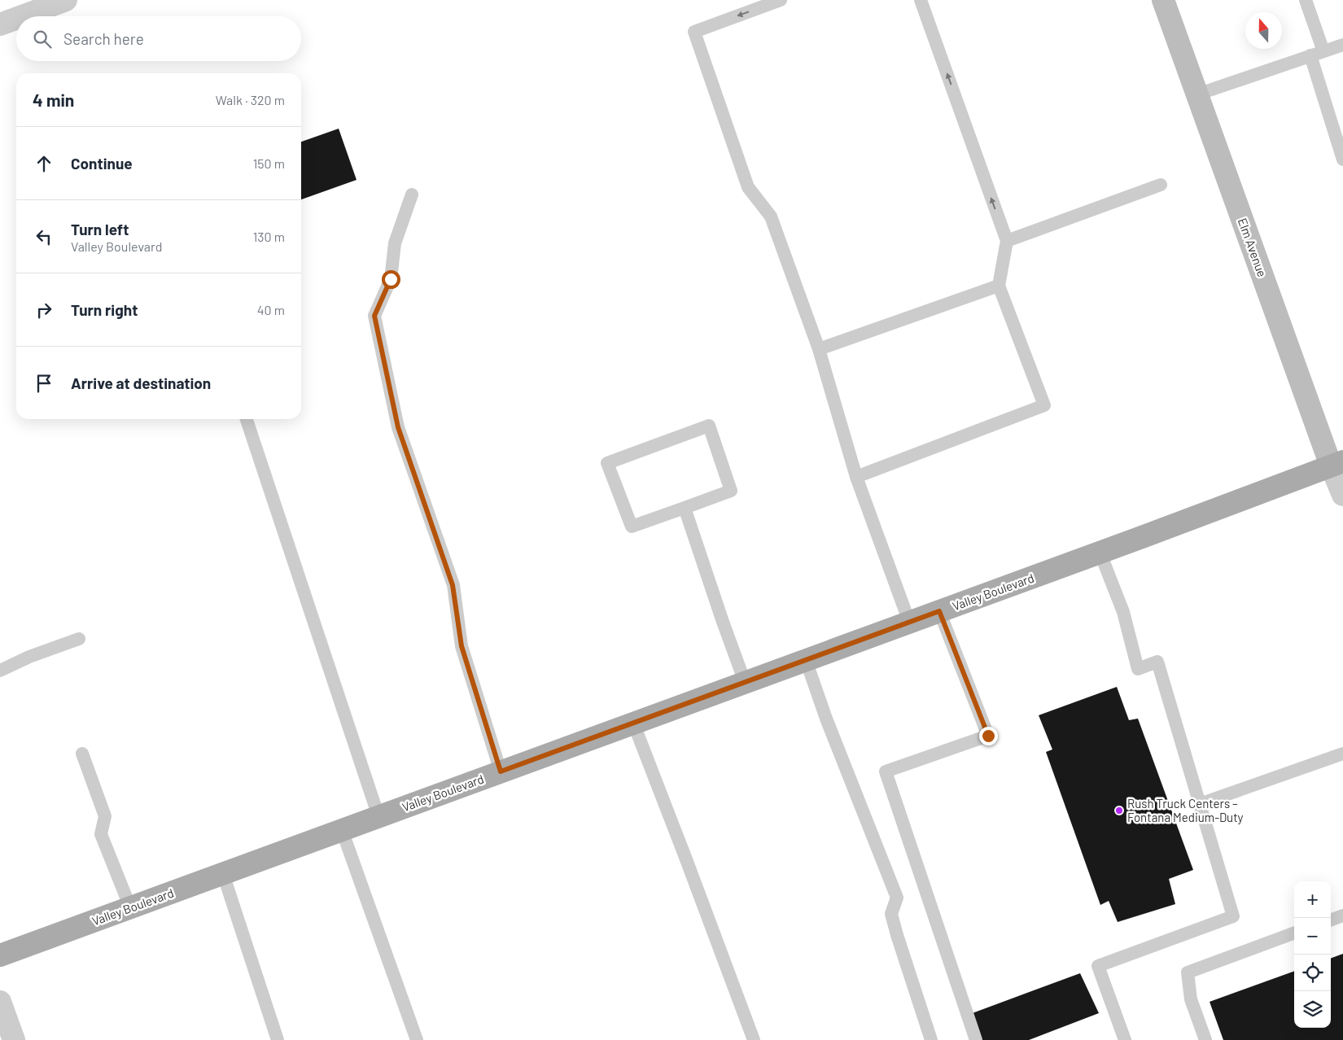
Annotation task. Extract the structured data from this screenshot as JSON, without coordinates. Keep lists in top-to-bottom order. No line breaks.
{"streets":{"main road":["Valley Boulevard"],"street":["Elm Avenue"]},"crossings":[["Elm Avenue","Valley Boulevard"]],"places":["Rush Truck Centers – Fontana Medium-Duty"],"north":"top","page":{"search":"Search here","heading":["4 min","Walk · 320 m"],"list":[["Continue","150 m"],["Turn left","Valley Boulevard","130 m"],["Turn right","40 m"],"Arrive at destination"],"map_buttons":["+","−"]}}
